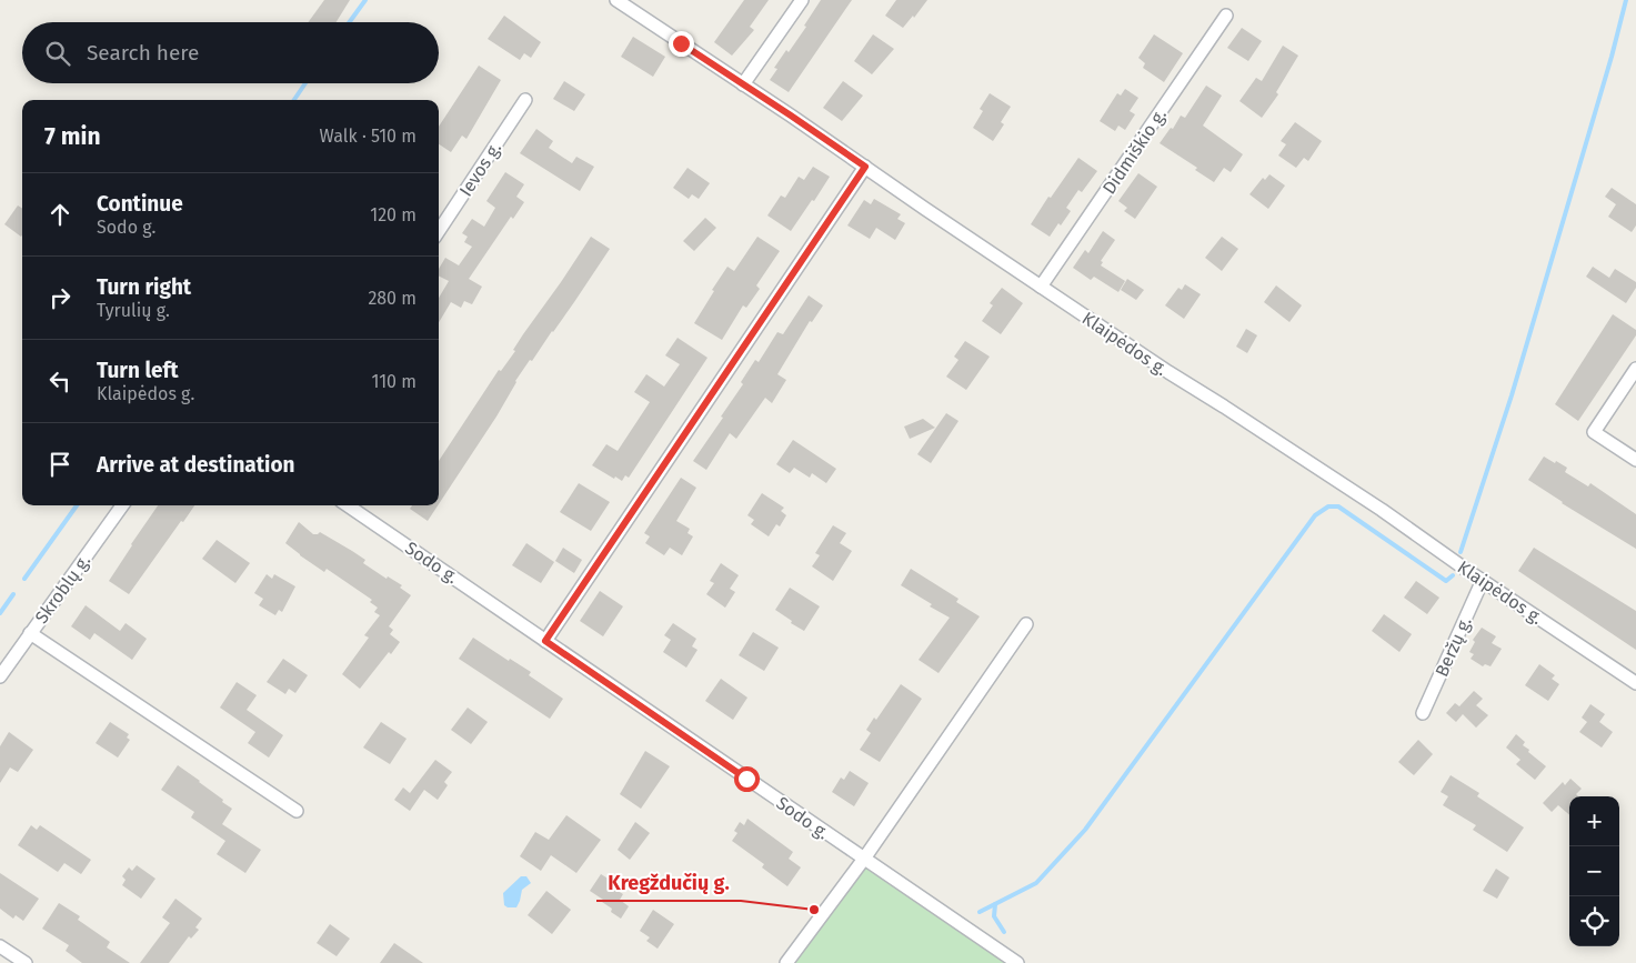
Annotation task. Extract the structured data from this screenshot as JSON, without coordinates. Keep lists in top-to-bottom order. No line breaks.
{"streets":{"street":["Didmiškio g.","Ievos g.","Klaipėdos g.","Sodo g.","Skroblų g.","Beržų g."]},"crossings":[["Didmiškio g.","Klaipėdos g."],["Klaipėdos g.","Beržų g."]],"places":["Kregždučių g."],"page":{"search":"Search here","heading":["7 min","Walk · 510 m"],"list":[["Continue","Sodo g.","120 m"],["Turn right","Tyrulių g.","280 m"],["Turn left","Klaipėdos g.","110 m"],"Arrive at destination"],"map_buttons":["+","−"]}}
